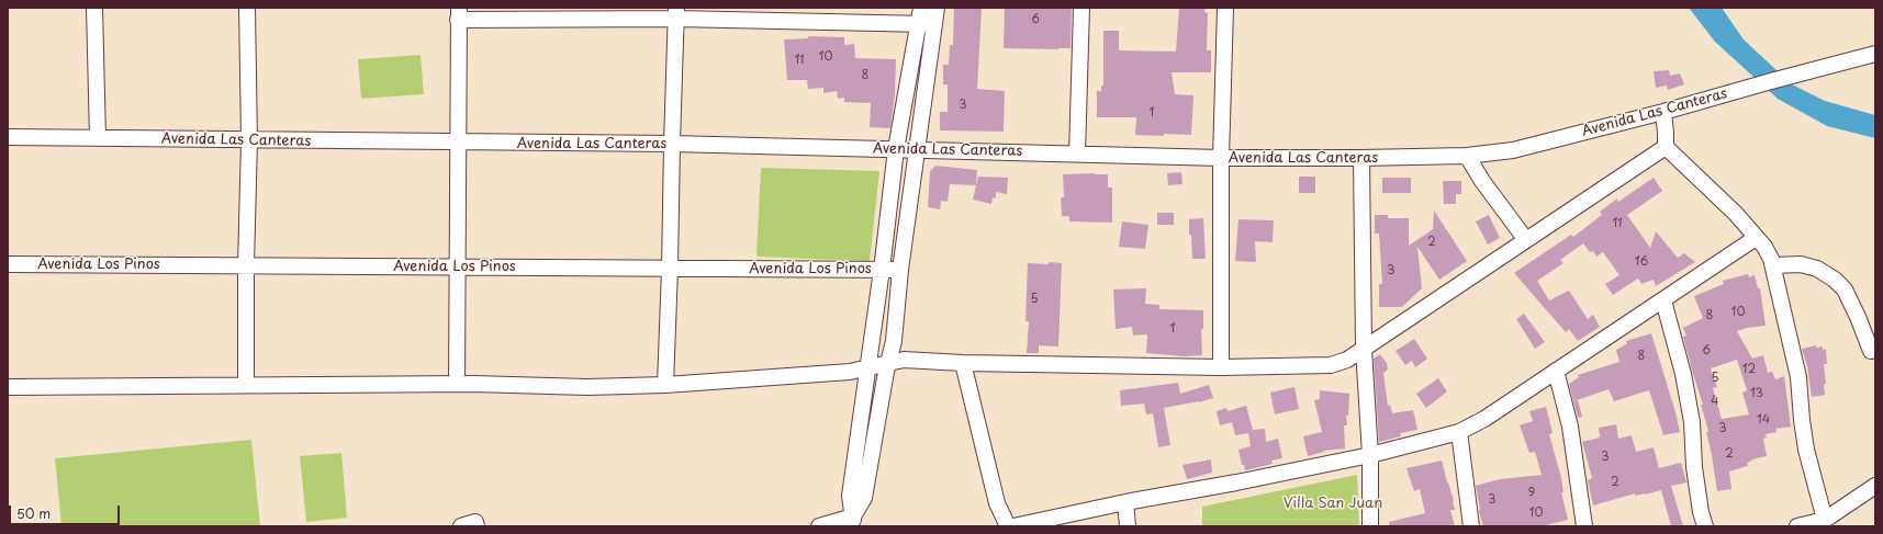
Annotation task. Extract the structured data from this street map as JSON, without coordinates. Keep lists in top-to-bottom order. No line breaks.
{"streets":{"street":["Avenida Las Canteras","Avenida Los Pinos"]},"parks":["Villa San Juan"],"house_numbers":["6","10","11","8","3","1","11","2","16","3","5","10","8","1","6","8","12","5","13","4","14","3","2","3","2","9","3","10"],"scale_bar":"50 m"}
